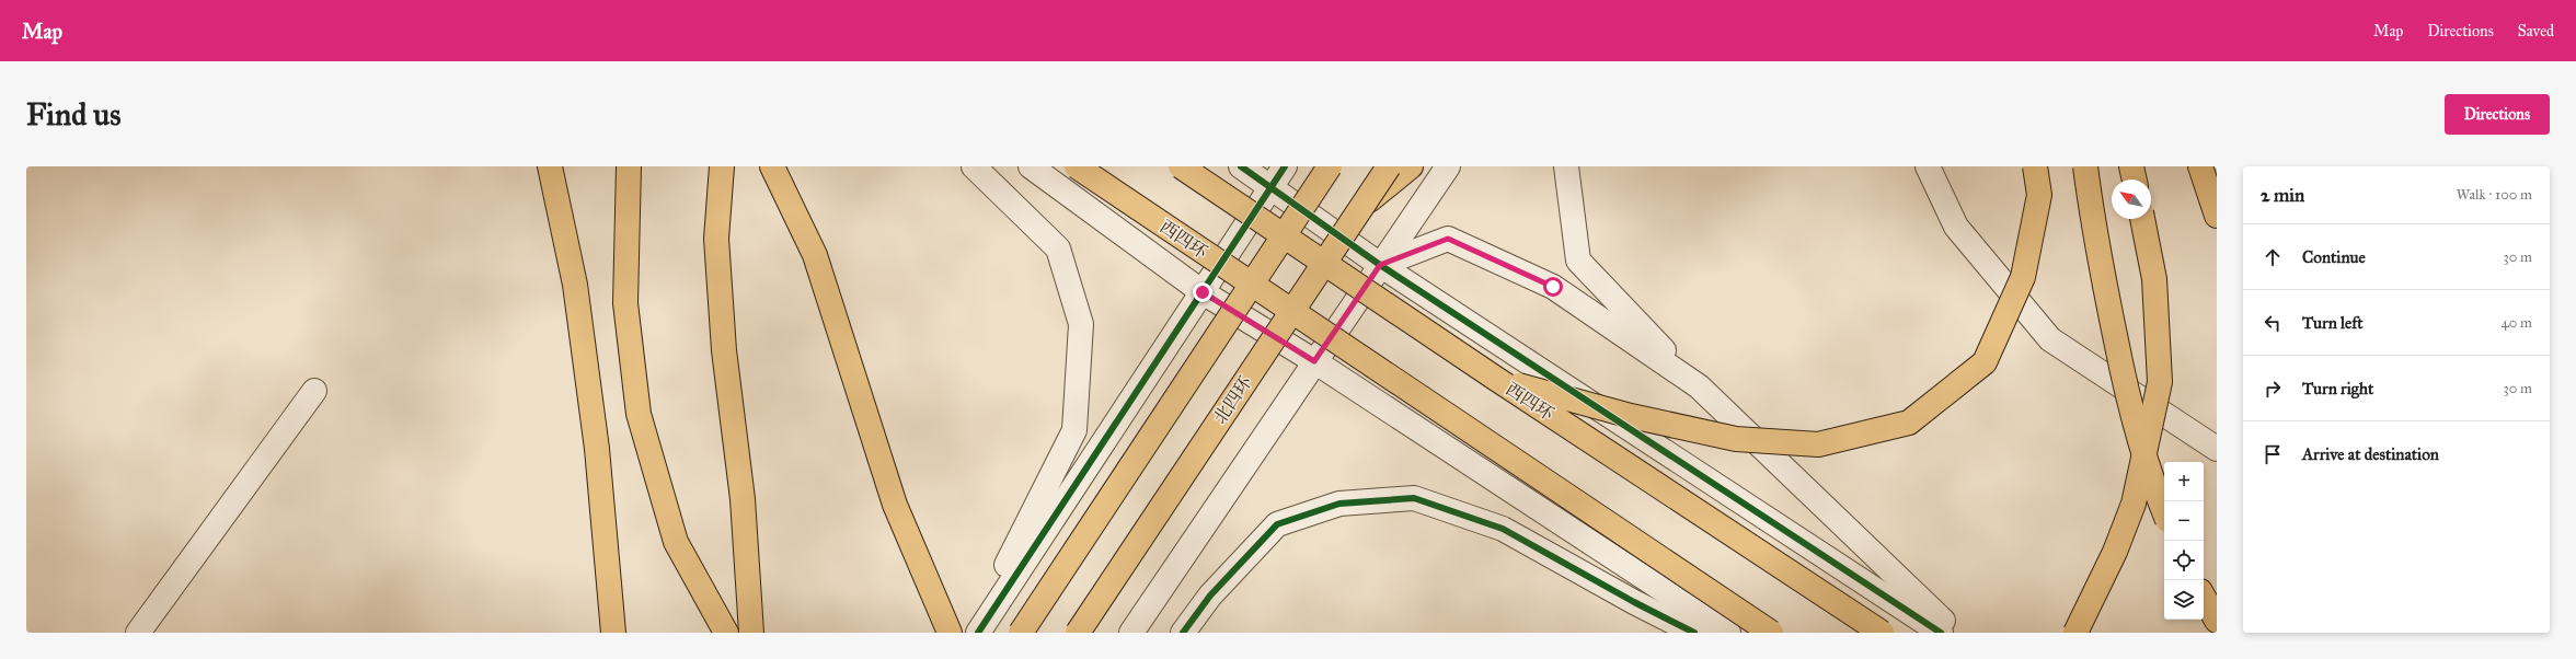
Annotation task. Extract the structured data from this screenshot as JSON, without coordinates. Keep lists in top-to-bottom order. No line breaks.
{"streets":{"highway":["西四环","北四环"]},"north":"top left","page":{"header":"Map","nav":["Map","Directions","Saved"],"buttons":"Directions","title":"Find us","heading":["2 min","Walk · 100 m"],"list":[["Continue","30 m"],["Turn left","40 m"],["Turn right","30 m"],"Arrive at destination"],"map_buttons":["+","−"]}}
